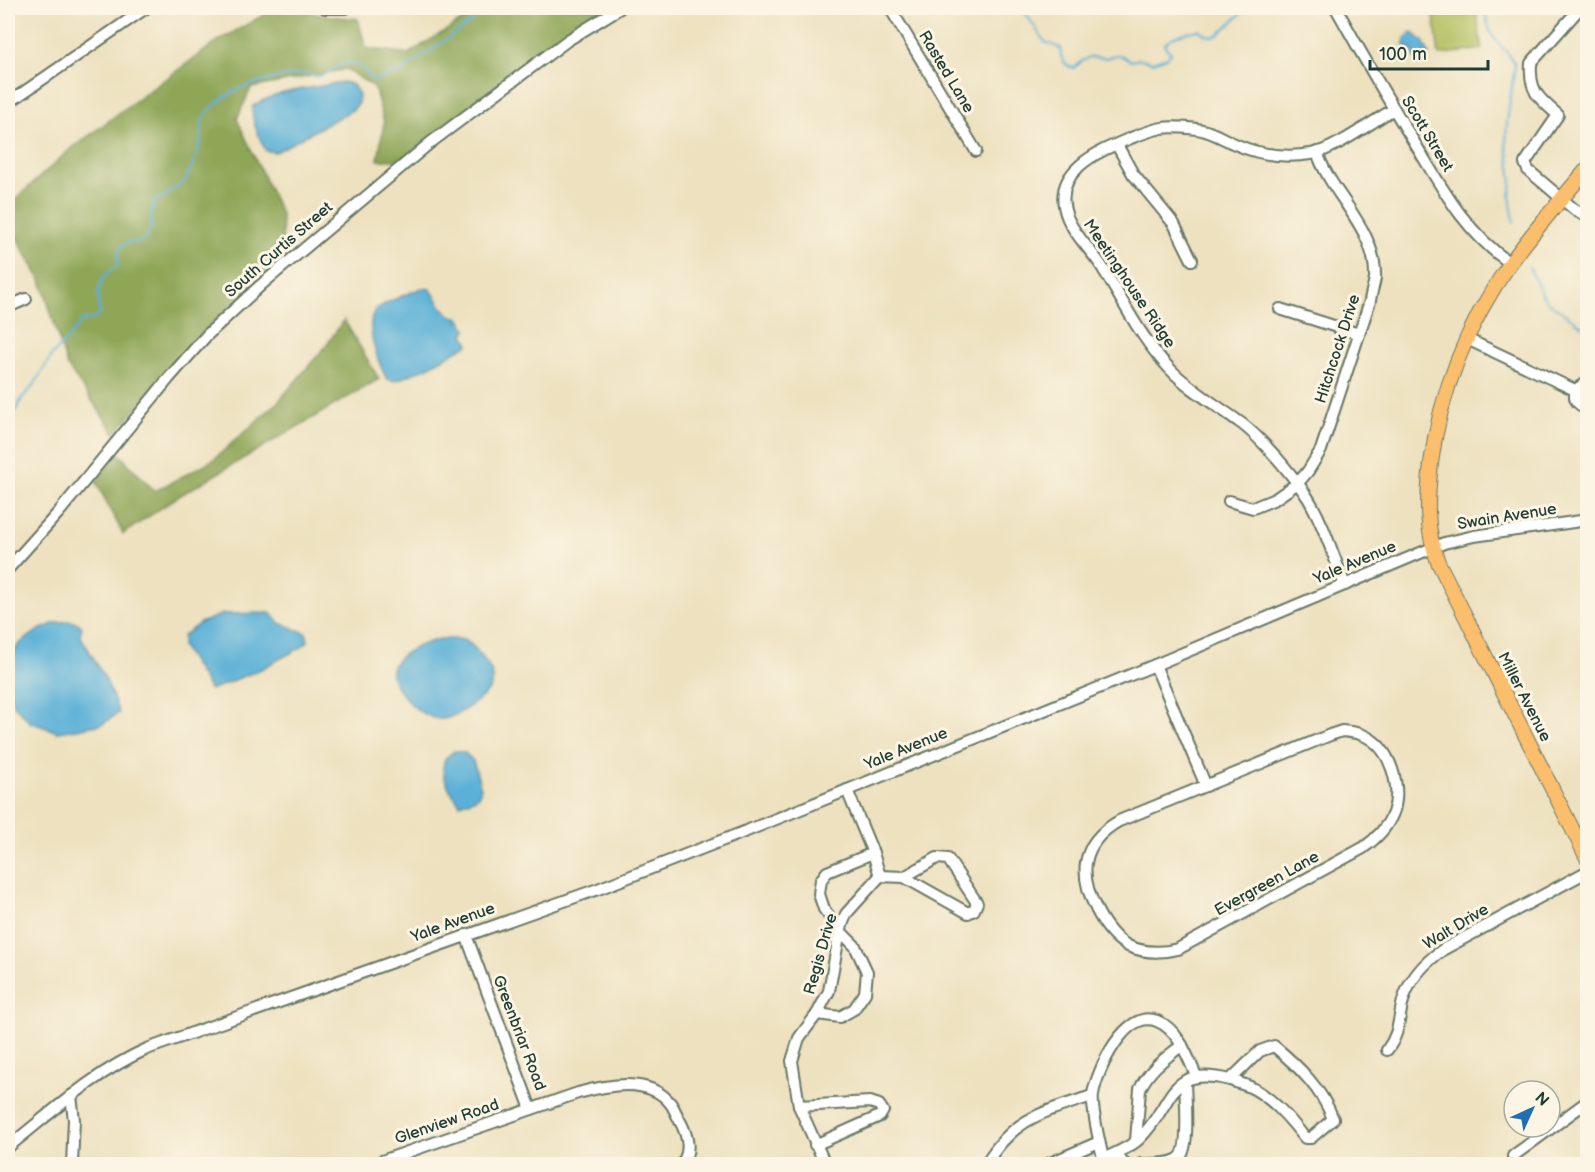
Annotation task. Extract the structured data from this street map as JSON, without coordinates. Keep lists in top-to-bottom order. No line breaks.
{"streets":{"main road":["Miller Avenue"],"street":["Rasted Lane","Scott Street","South Curtis Street","Meetinghouse Ridge","Hitchcock Drive","Swain Avenue","Yale Avenue","Evergreen Lane","Walt Drive","Regis Drive","Greenbriar Road","Glenview Road"]},"crossings":[["Scott Street","Meetinghouse Ridge"],["Meetinghouse Ridge","Hitchcock Drive"],["Meetinghouse Ridge","Yale Avenue"],["Swain Avenue","Yale Avenue"],["Swain Avenue","Miller Avenue"],["Yale Avenue","Miller Avenue"],["Yale Avenue","Greenbriar Road"],["Greenbriar Road","Glenview Road"]],"scale_bar":"100 m","north":"top right"}
